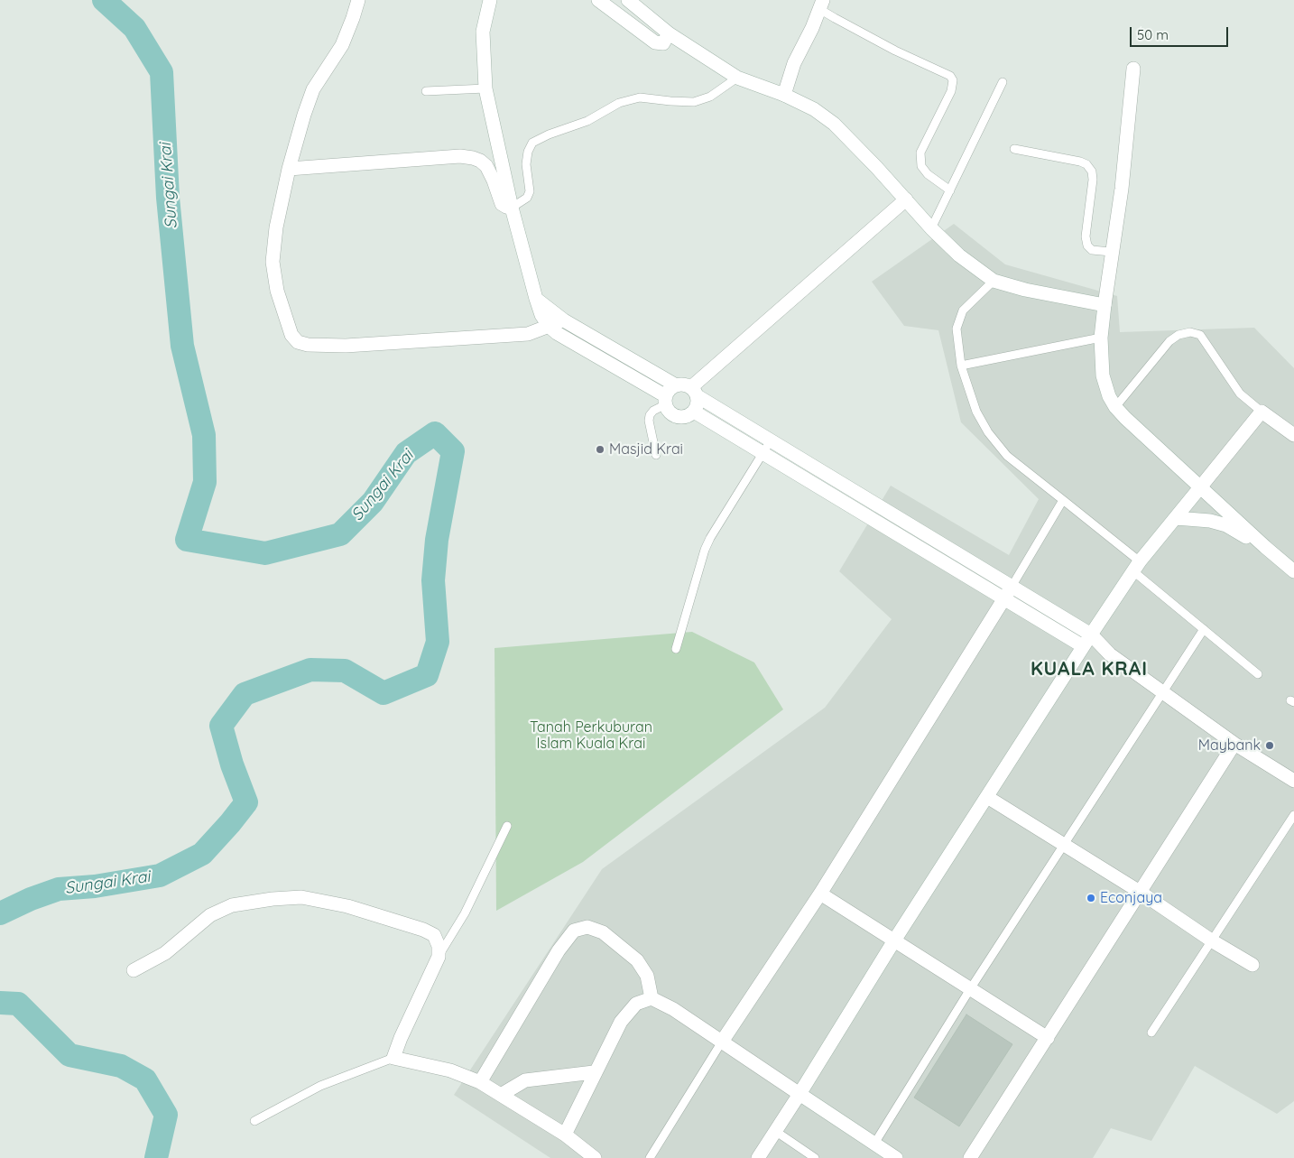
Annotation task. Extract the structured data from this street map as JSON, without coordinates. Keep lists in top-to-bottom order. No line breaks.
{"districts":["KUALA KRAI"],"water":["Sungai Krai"],"parks":["Tanah Perkuburan Islam Kuala Krai"],"places":["Masjid Krai","Maybank","Econjaya"],"scale_bar":"50 m"}
